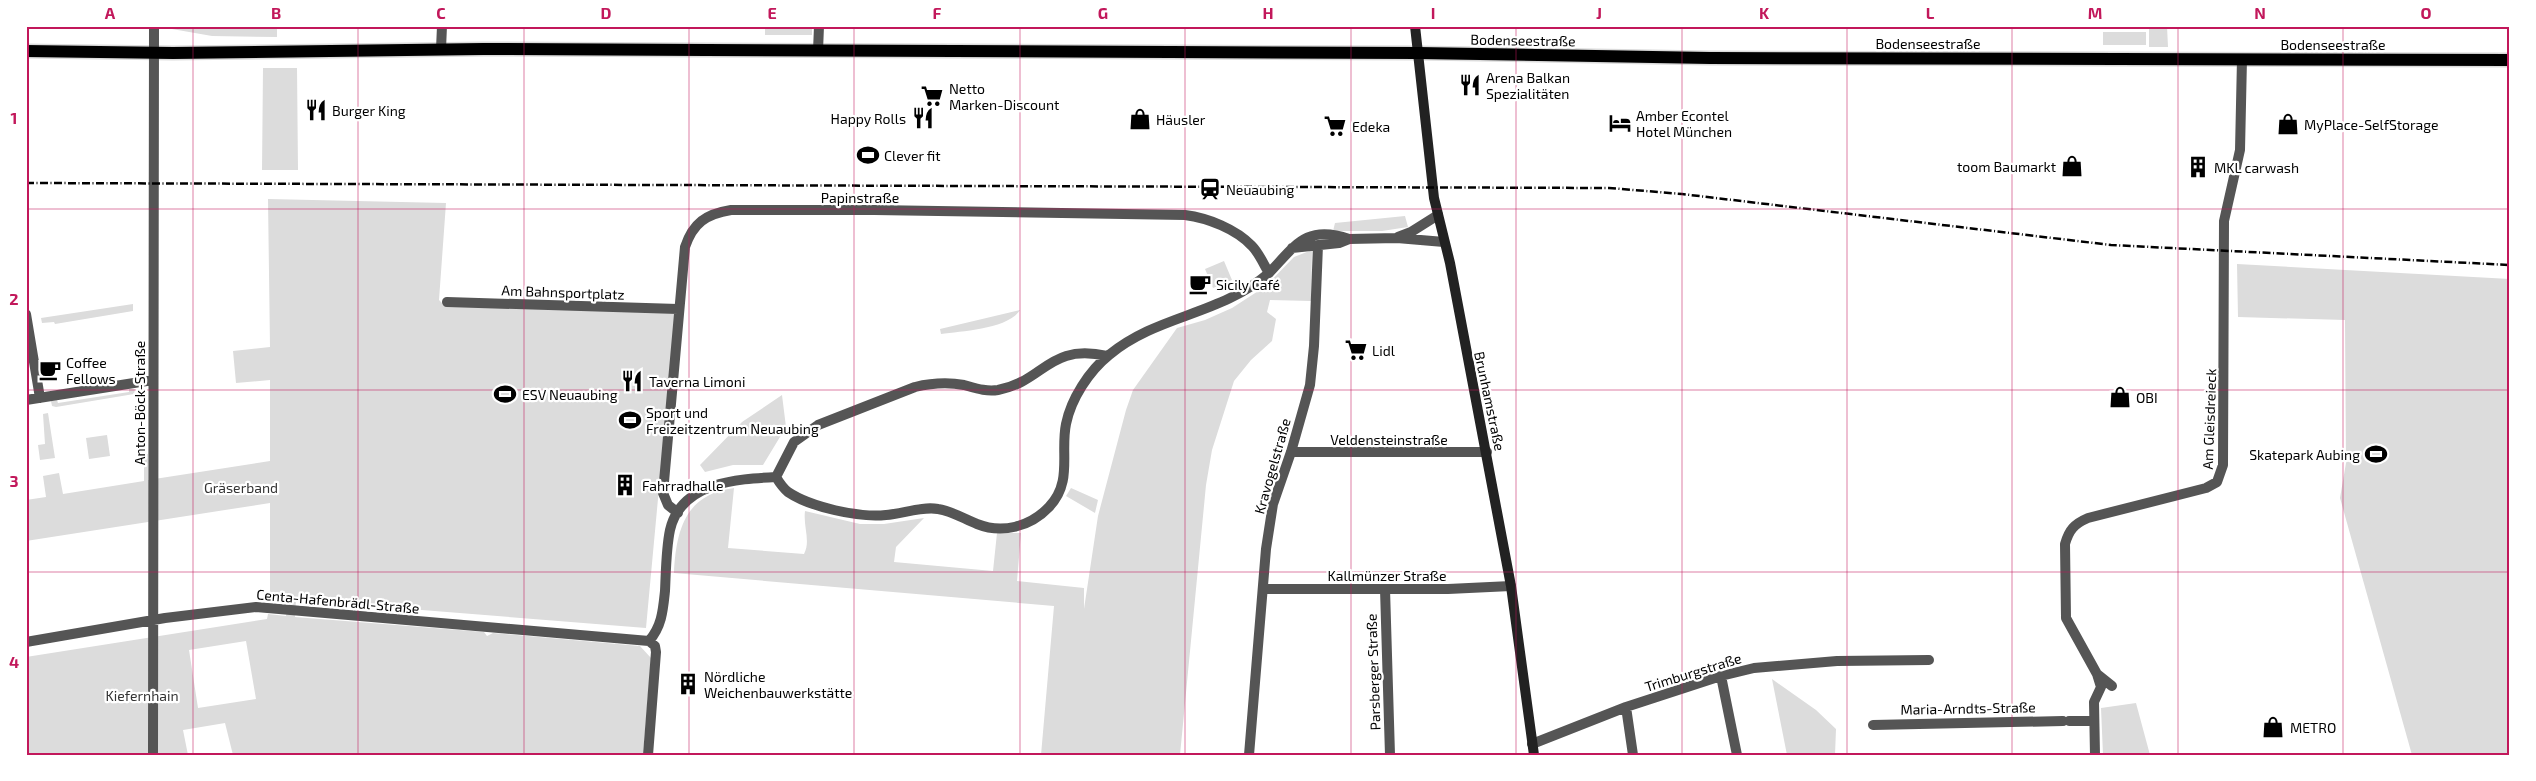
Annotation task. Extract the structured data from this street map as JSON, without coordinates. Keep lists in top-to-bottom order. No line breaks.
{"streets":{"main road":["Bodenseestraße"],"street":["Papinstraße","Am Bahnsportplatz","Brunhamstraße","Anton-Böck-Straße","Am Gleisdreieck","Veldensteinstraße","Kravogelstraße","Kallmünzer Straße","Centa-Hafenbrädl-Straße","Parsberger Straße","Trimburgstraße","Maria-Arndts-Straße"]},"crossings":[["Bodenseestraße","Brunhamstraße"],["Bodenseestraße","Anton-Böck-Straße"],["Bodenseestraße","Am Gleisdreieck"],["Papinstraße","Am Bahnsportplatz"],["Brunhamstraße","Veldensteinstraße"],["Brunhamstraße","Kallmünzer Straße"],["Brunhamstraße","Trimburgstraße"],["Anton-Böck-Straße","Centa-Hafenbrädl-Straße"],["Veldensteinstraße","Kravogelstraße"],["Kravogelstraße","Kallmünzer Straße"],["Kallmünzer Straße","Parsberger Straße"]],"parks":["Gräserband","Kiefernhain"],"places":{"restaurant":["Arena Balkan Spezialitäten","Burger King","Happy Rolls","Taverna Limoni"],"supermarket":["Netto Marken-Discount","Edeka","Lidl"],"shop":["Häusler","MyPlace-SelfStorage","toom Baumarkt","OBI","METRO"],"hotel":["Amber Econtel Hotel München"],"sports":["Clever fit","ESV Neuaubing","Sport und Freizeitzentrum Neuaubing","Skatepark Aubing"],"building":["MKL carwash","Fahrradhalle","Nördliche Weichenbauwerkstätte"],"station":["Neuaubing"],"cafe":["Sicily Café","Coffee Fellows"]},"grid":{"columns":["A","B","C","D","E","F","G","H","I","J","K","L","M","N","O"],"rows":["1","2","3","4"]}}
